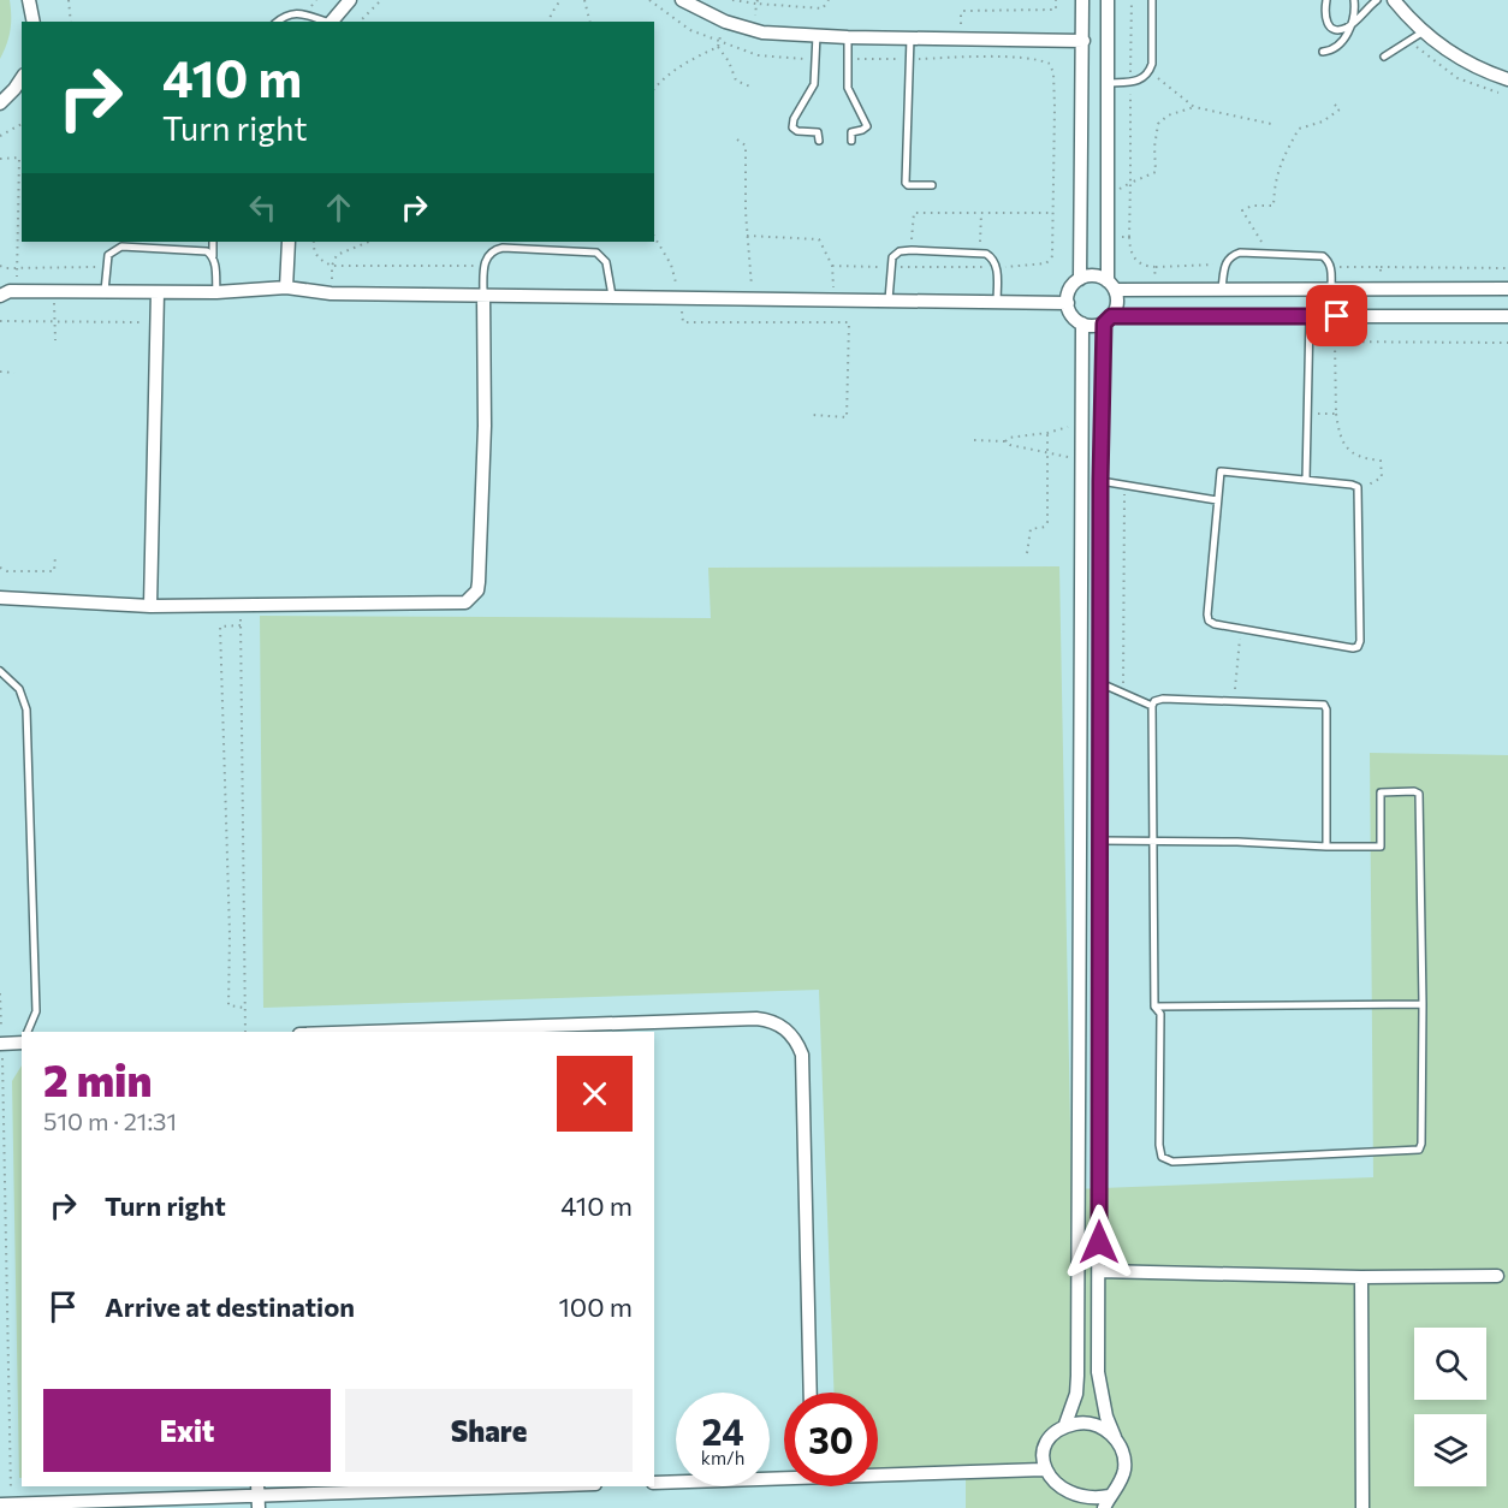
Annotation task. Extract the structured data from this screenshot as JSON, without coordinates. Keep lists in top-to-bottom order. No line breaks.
{"page":{"turn":["410 m","Turn right"],"heading":["2 min","510 m · 21:31"],"list":[{"name":"Turn right","value":"410 m"},{"name":"Arrive at destination","value":"100 m"}],"buttons":["Exit","Share"],"speed":"24 km/h","limit":"30"}}
